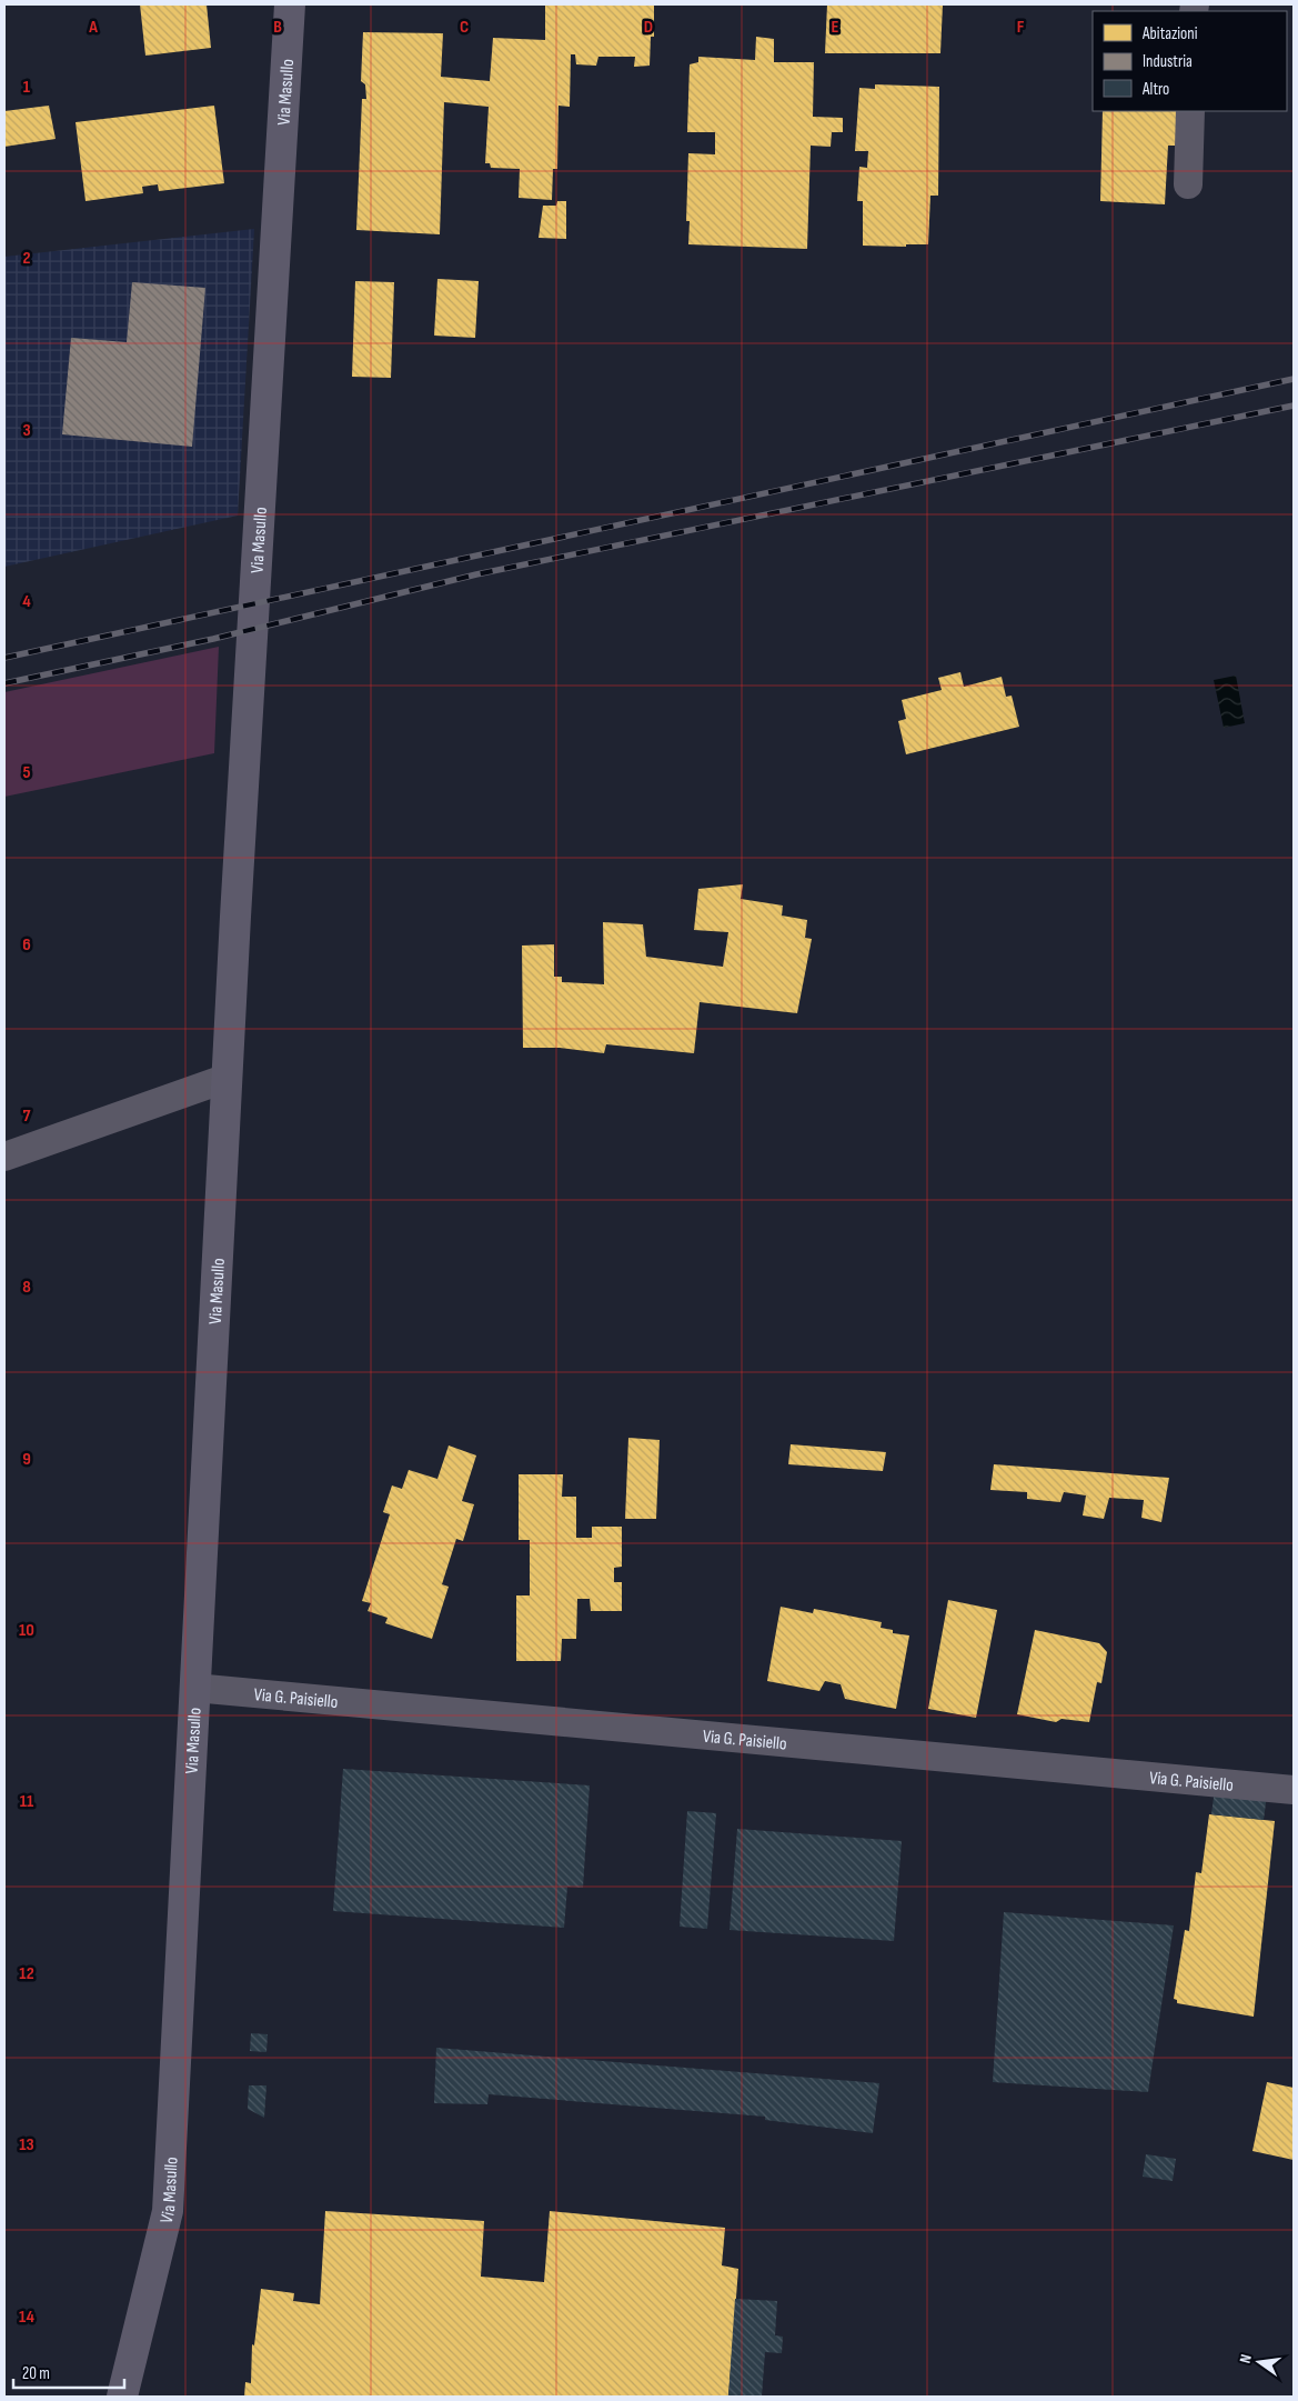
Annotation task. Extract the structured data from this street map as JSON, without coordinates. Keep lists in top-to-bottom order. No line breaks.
{"streets":{"main road":["Via Masullo"],"street":["Via G. Paisiello"]},"crossings":[["Via Masullo","Via G. Paisiello"]],"legend":["Abitazioni","Industria","Altro"],"scale_bar":"20 m","north":"left","grid":{"columns":["A","B","C","D","E","F"],"rows":["1","2","3","4","5","6","7","8","9","10","11","12","13","14"]}}
